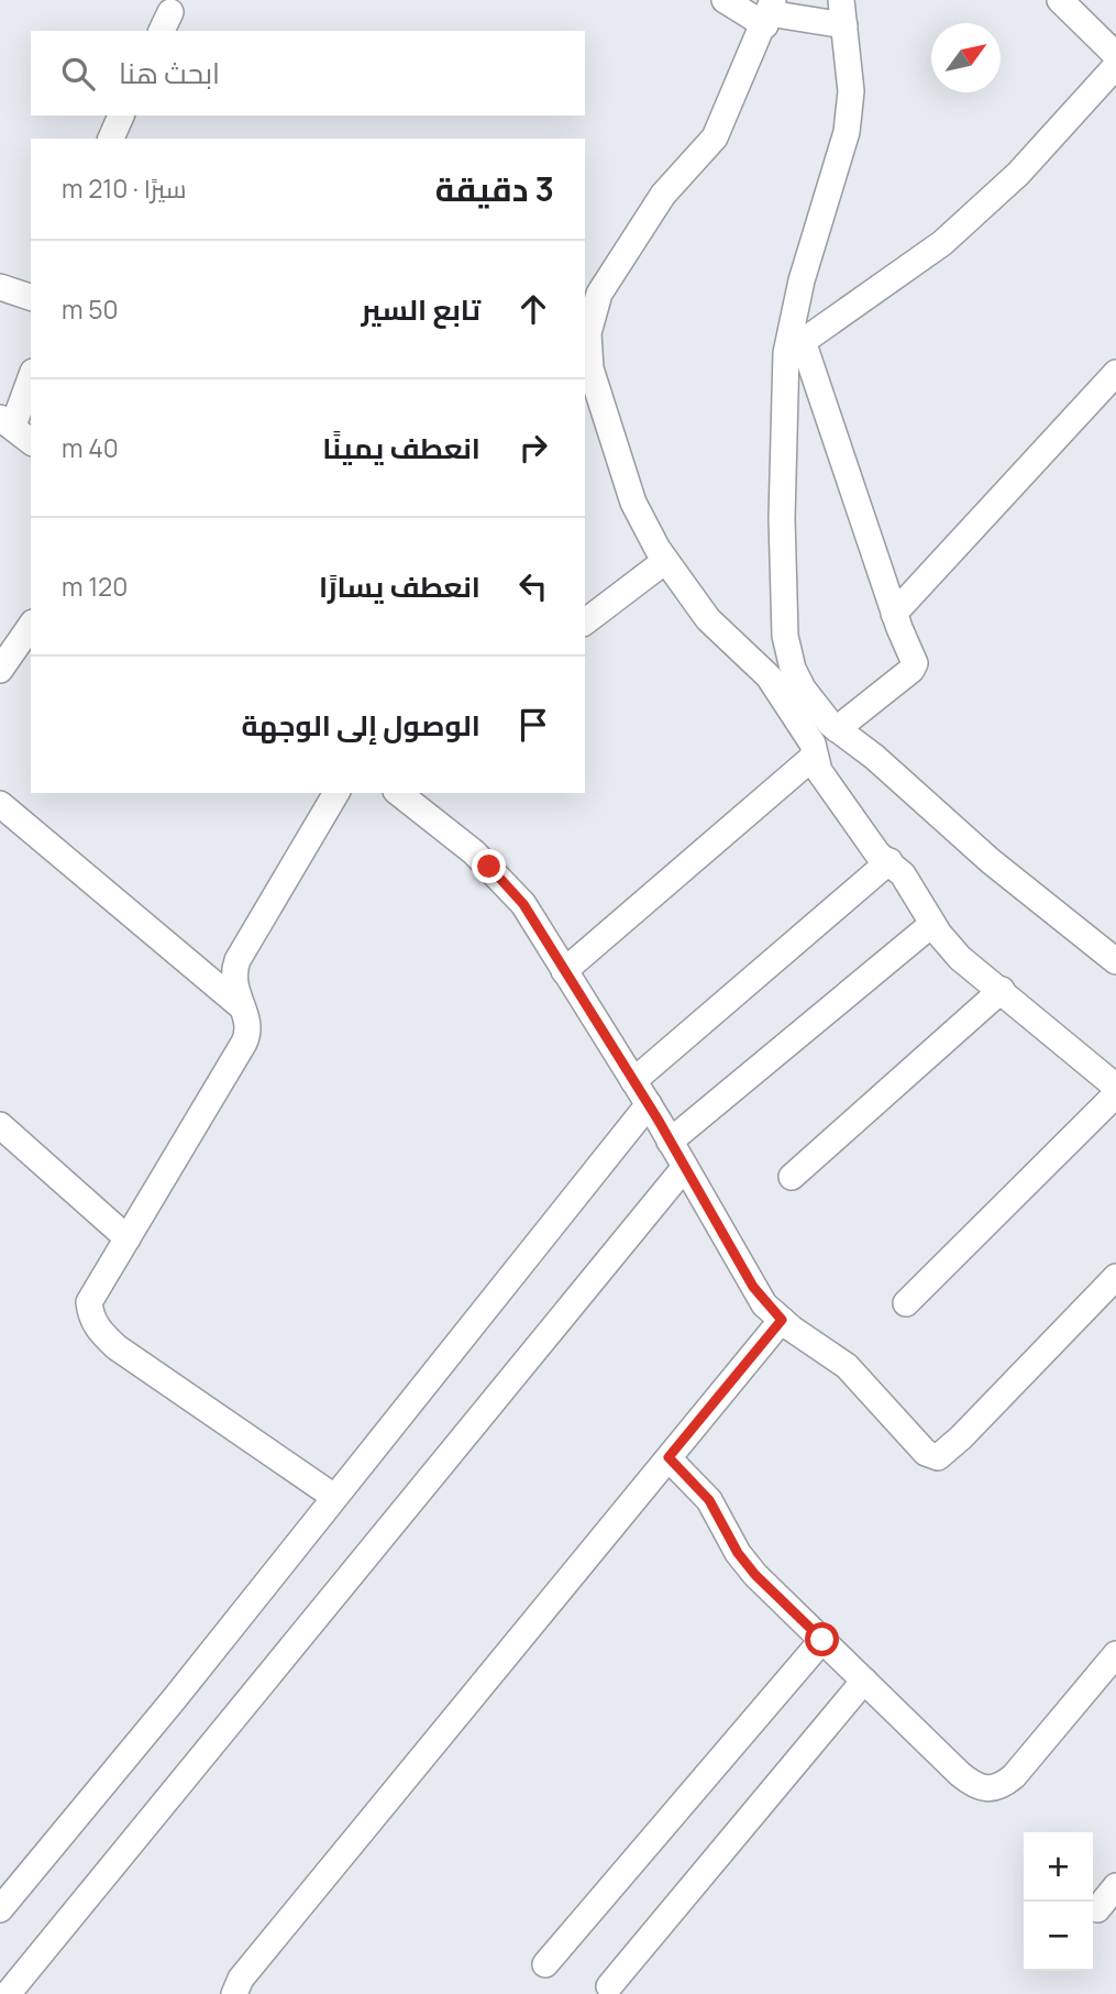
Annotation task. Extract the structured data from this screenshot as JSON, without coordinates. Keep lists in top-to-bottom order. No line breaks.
{"north":"top right","page":{"search":"ابحث هنا","heading":["3 دقيقة","سيرًا · 210 m"],"list":[["تابع السير","50 m"],["انعطف يمينًا","40 m"],["انعطف يسارًا","120 m"],"الوصول إلى الوجهة"],"map_buttons":["+","−"]}}
